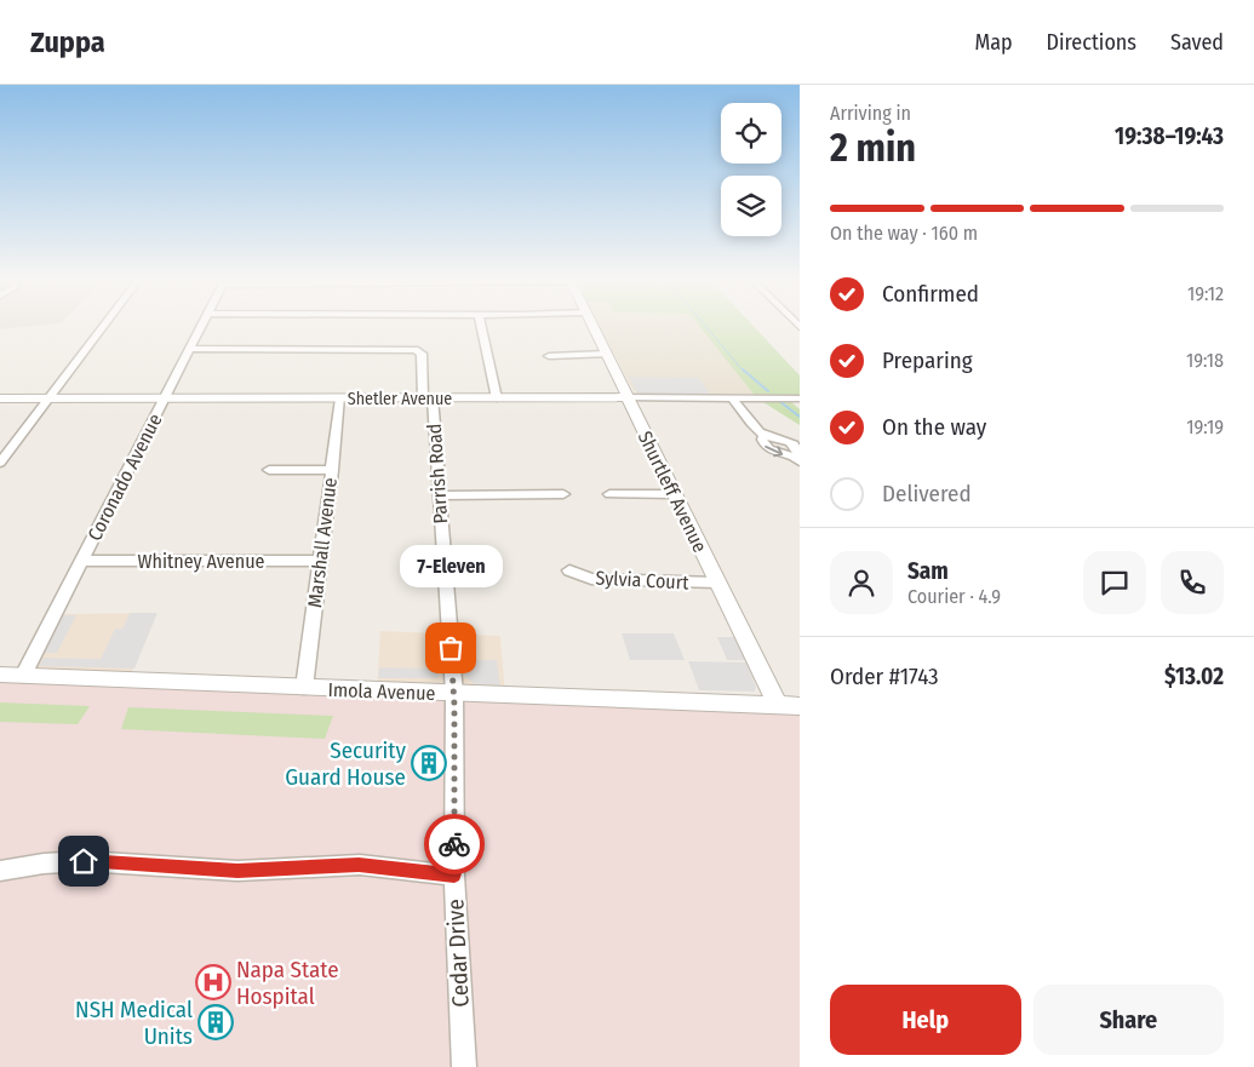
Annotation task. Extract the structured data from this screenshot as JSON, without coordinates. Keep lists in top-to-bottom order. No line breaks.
{"streets":{"street":["Shetler Avenue","Parrish Road","Coronado Avenue","Shurtleff Avenue","Marshall Avenue","Whitney Avenue","Sylvia Court","Imola Avenue","Cedar Drive"]},"crossings":[["Shetler Avenue","Parrish Road"],["Shetler Avenue","Coronado Avenue"],["Shetler Avenue","Shurtleff Avenue"],["Shetler Avenue","Marshall Avenue"],["Parrish Road","Coronado Avenue"],["Parrish Road","Imola Avenue"],["Parrish Road","Cedar Drive"],["Coronado Avenue","Whitney Avenue"],["Coronado Avenue","Imola Avenue"],["Shurtleff Avenue","Sylvia Court"],["Shurtleff Avenue","Imola Avenue"],["Marshall Avenue","Whitney Avenue"],["Marshall Avenue","Imola Avenue"],["Imola Avenue","Cedar Drive"]],"places":{"other":["7-Eleven"],"building":["Security Guard House","NSH Medical Units"],"hospital":["Napa State Hospital"]},"page":{"header":"Zuppa","nav":["Map","Directions","Saved"],"heading":["2 min","Arriving in","19:38–19:43"],"panel":["Sam","Courier · 4.9","Order #1743","$13.02"],"bar":"On the way · 160 m","list":[["Confirmed","19:12"],["Preparing","19:18"],["On the way","19:19"],"Delivered"],"bubble":"7-Eleven","buttons":["Help","Share"]}}
